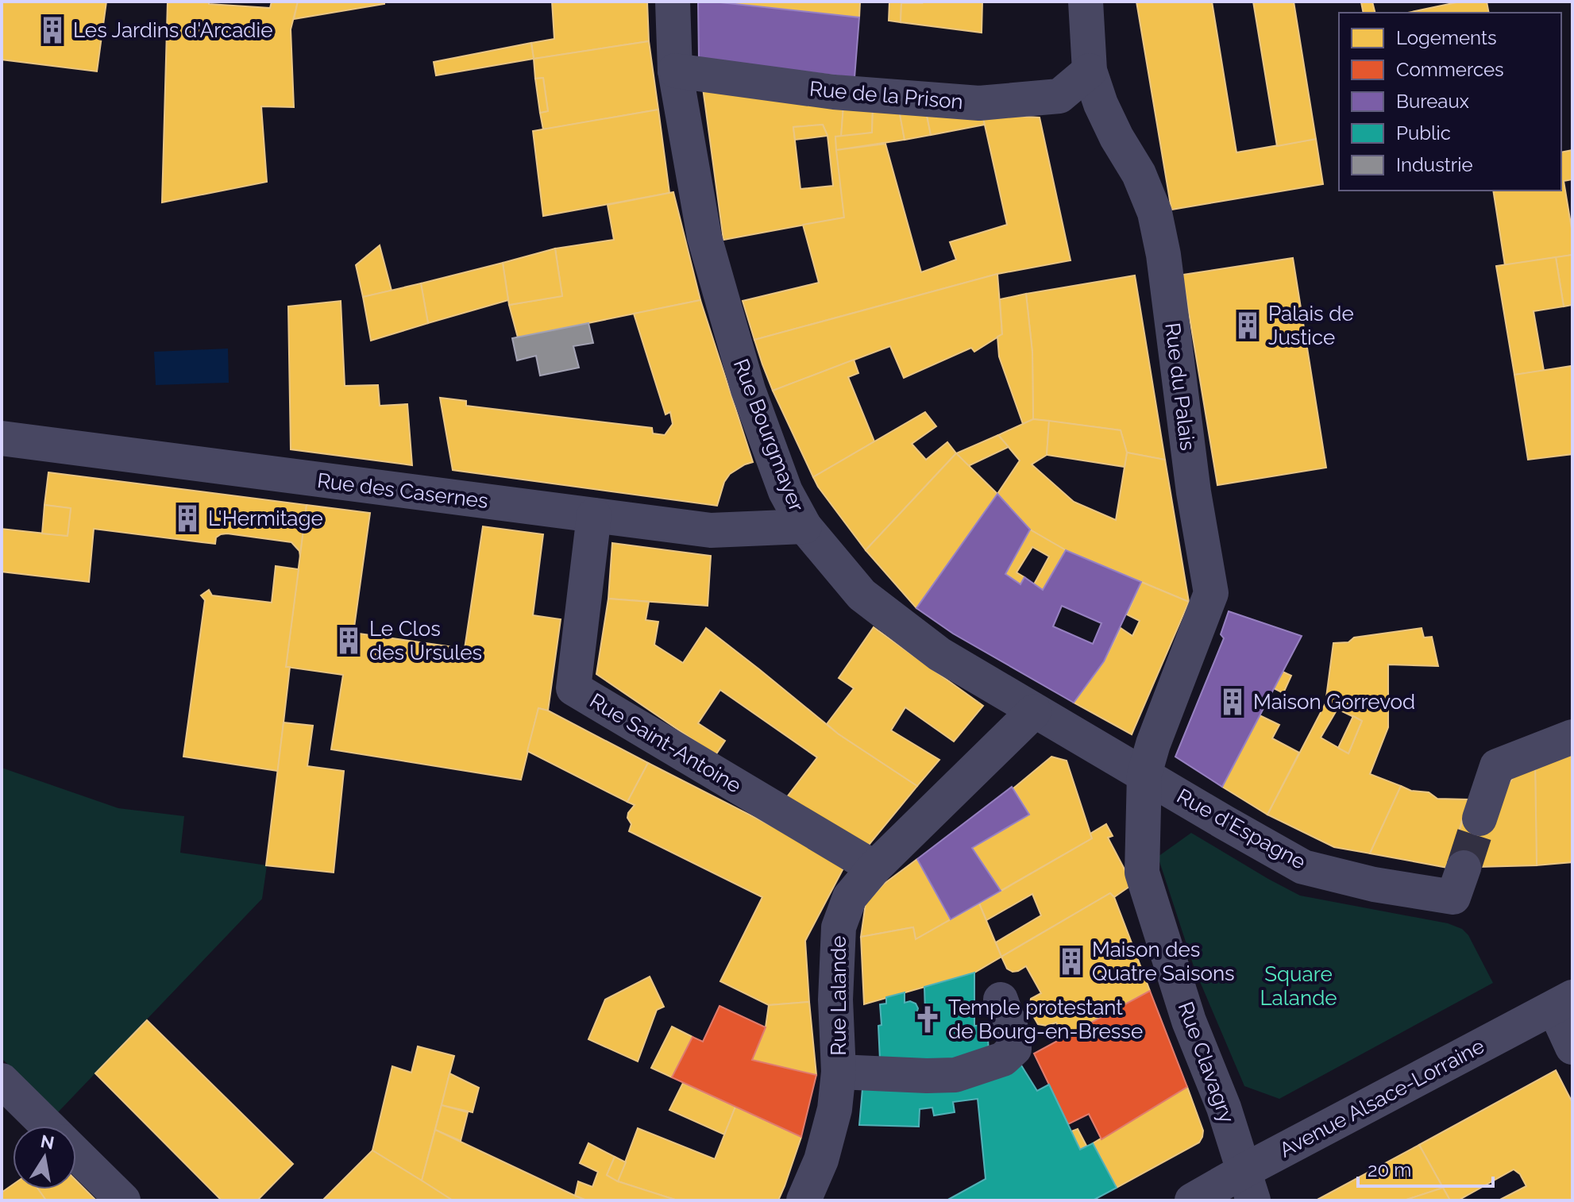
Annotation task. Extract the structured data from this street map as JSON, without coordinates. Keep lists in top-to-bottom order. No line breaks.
{"streets":{"street":["Rue de la Prison","Rue du Palais","Rue Bourgmayer","Rue des Casernes","Rue Saint-Antoine","Rue d'Espagne","Rue Lalande","Rue Clavagry","Avenue Alsace-Lorraine"]},"crossings":[["Rue de la Prison","Rue du Palais"],["Rue de la Prison","Rue Bourgmayer"],["Rue du Palais","Rue Bourgmayer"],["Rue du Palais","Rue d'Espagne"],["Rue du Palais","Rue Clavagry"],["Rue Bourgmayer","Rue des Casernes"],["Rue Bourgmayer","Rue d'Espagne"],["Rue Bourgmayer","Rue Lalande"],["Rue Bourgmayer","Rue Clavagry"],["Rue des Casernes","Rue Saint-Antoine"],["Rue Saint-Antoine","Rue Lalande"],["Rue d'Espagne","Rue Clavagry"],["Rue Clavagry","Avenue Alsace-Lorraine"]],"parks":["Square Lalande"],"places":{"building":["Les Jardins d'Arcadie","Palais de Justice","L'Hermitage","Le Clos des Ursules","Maison Gorrevod","Maison des Quatre Saisons"],"church":["Temple protestant de Bourg-en-Bresse"]},"legend":["Logements","Commerces","Bureaux","Public","Industrie"],"scale_bar":"20 m","north":"top"}
